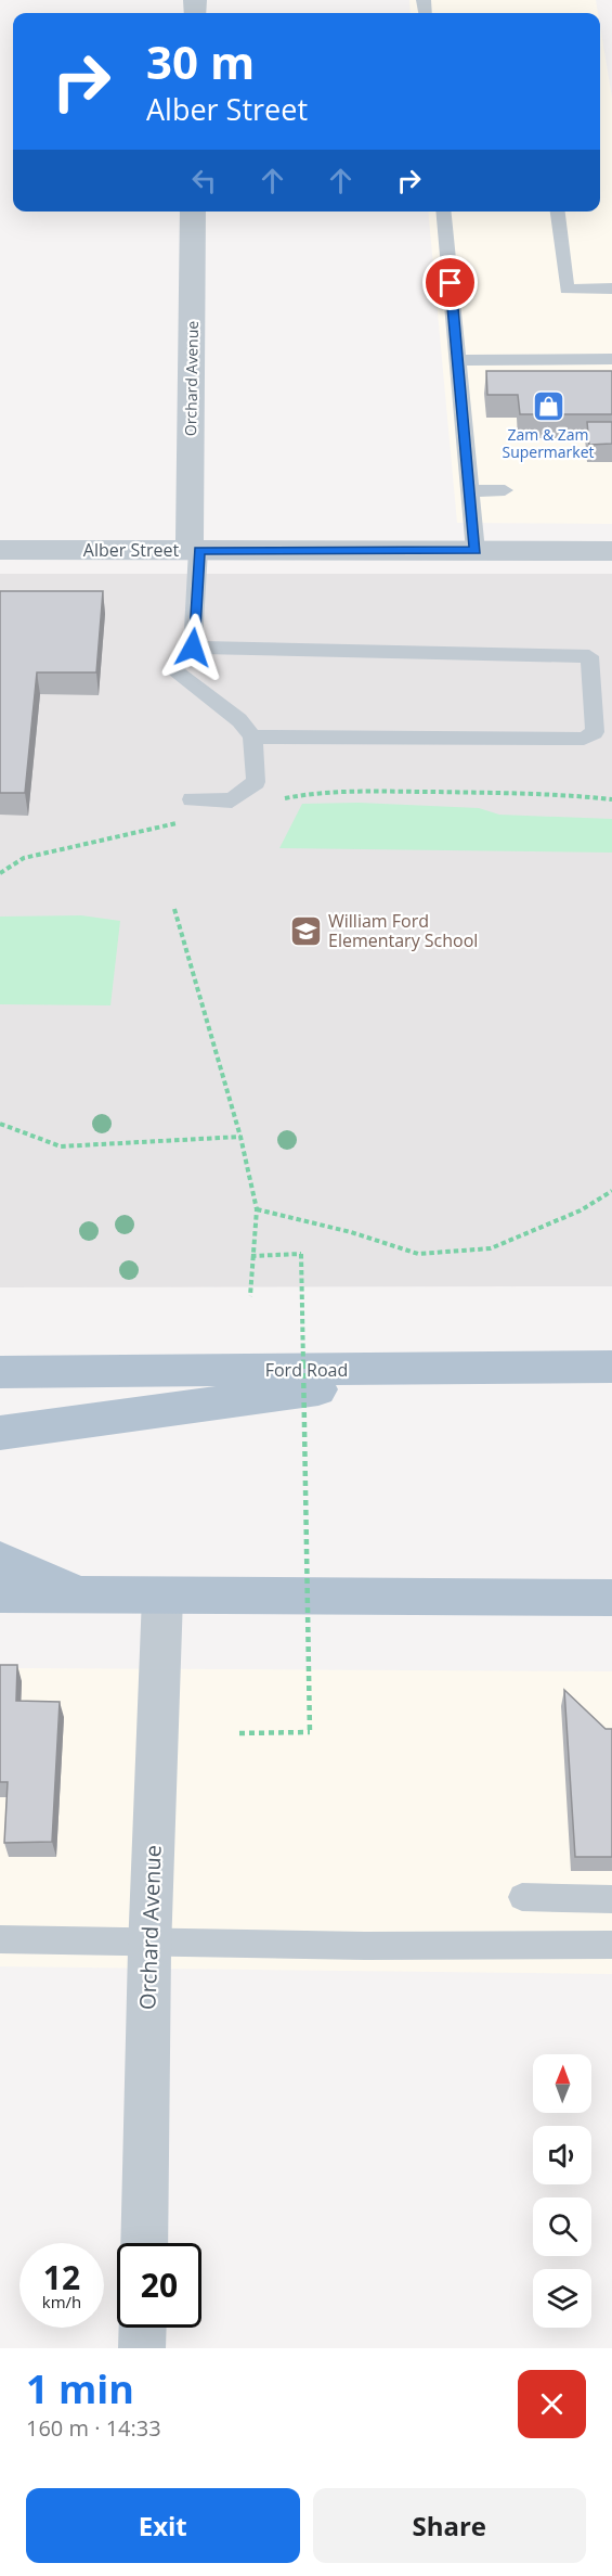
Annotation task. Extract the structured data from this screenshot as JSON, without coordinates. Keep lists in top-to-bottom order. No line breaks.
{"streets":{"main road":["Ford Road"],"street":["Orchard Avenue","Alber Street"]},"crossings":[["Orchard Avenue","Alber Street"]],"places":{"shop":["Zam & Zam Supermarket"],"school or university":["William Ford Elementary School"]},"north":"top","page":{"turn":["30 m","Alber Street"],"speed":"12 km/h","limit":"20","heading":["1 min","160 m · 14:33"],"buttons":["Exit","Share"]}}
